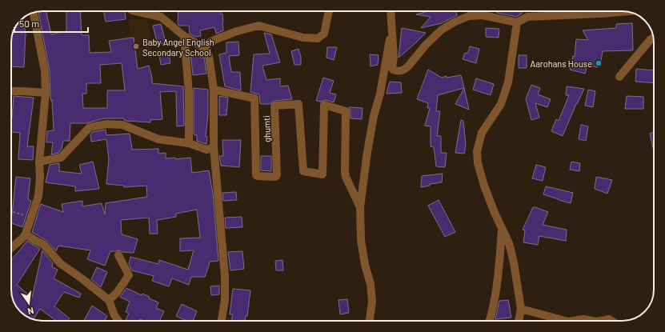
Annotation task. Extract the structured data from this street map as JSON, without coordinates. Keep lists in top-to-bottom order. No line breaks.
{"streets":{"street":["ghumti"]},"places":["Baby Angel English Secondary School","Aarohans House"],"scale_bar":"50 m","north":"bottom"}
